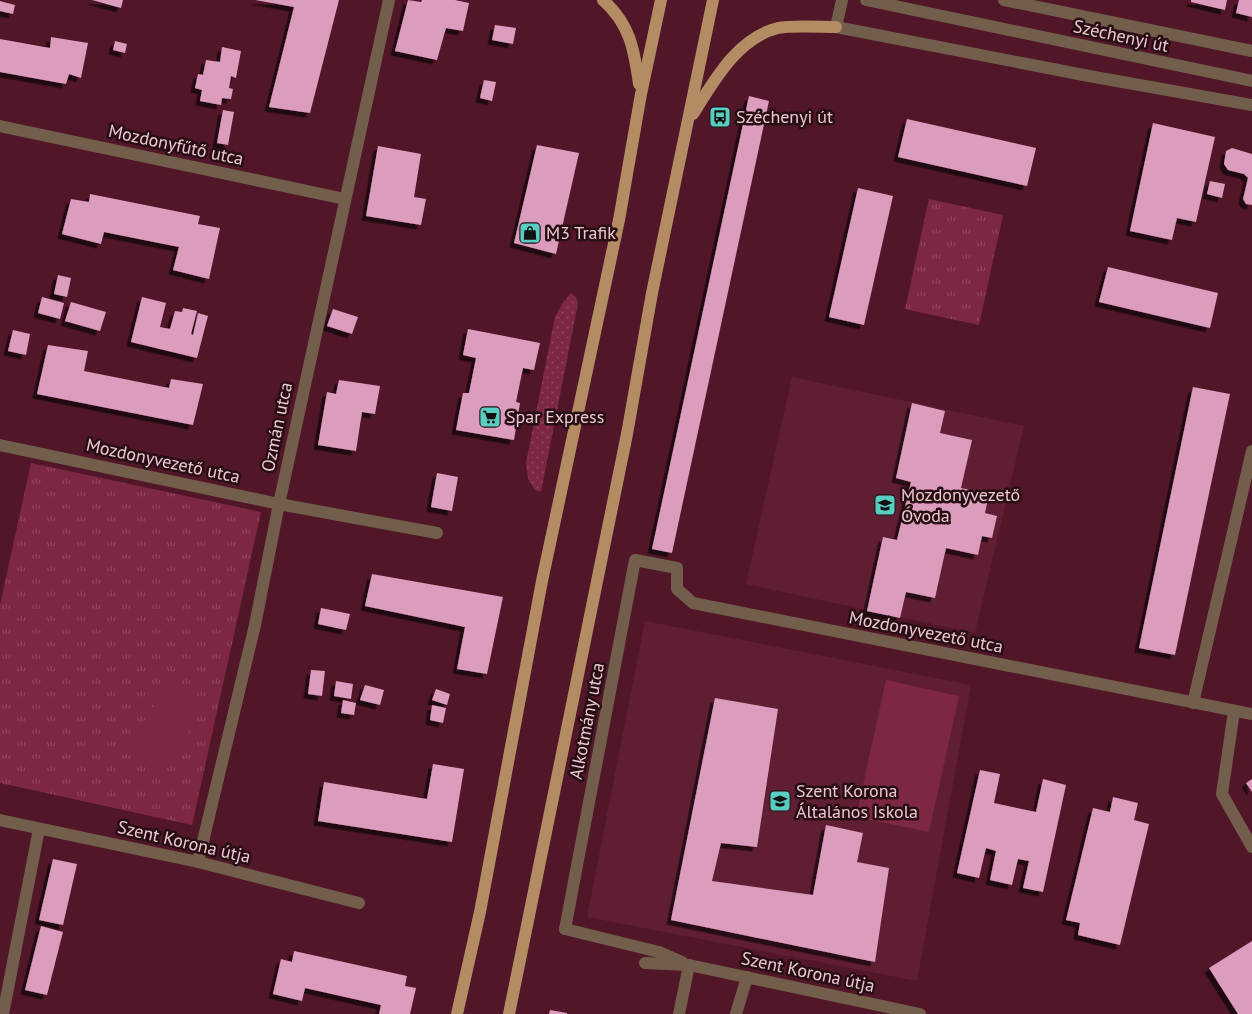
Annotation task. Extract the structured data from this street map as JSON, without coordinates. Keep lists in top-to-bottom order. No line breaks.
{"streets":{"street":["Széchenyi út","Mozdonyfűtő utca","Ozmán utca","Mozdonyvezető utca","Alkotmány utca","Szent Korona útja"]},"crossings":[["Mozdonyfűtő utca","Ozmán utca"],["Ozmán utca","Mozdonyvezető utca"],["Ozmán utca","Szent Korona útja"],["Mozdonyvezető utca","Alkotmány utca"],["Alkotmány utca","Szent Korona útja"]],"places":{"bus stop":["Széchenyi út"],"shop":["M3 Trafik"],"supermarket":["Spar Express"],"school or university":["Mozdonyvezető Óvoda","Szent Korona Általános Iskola"]}}
